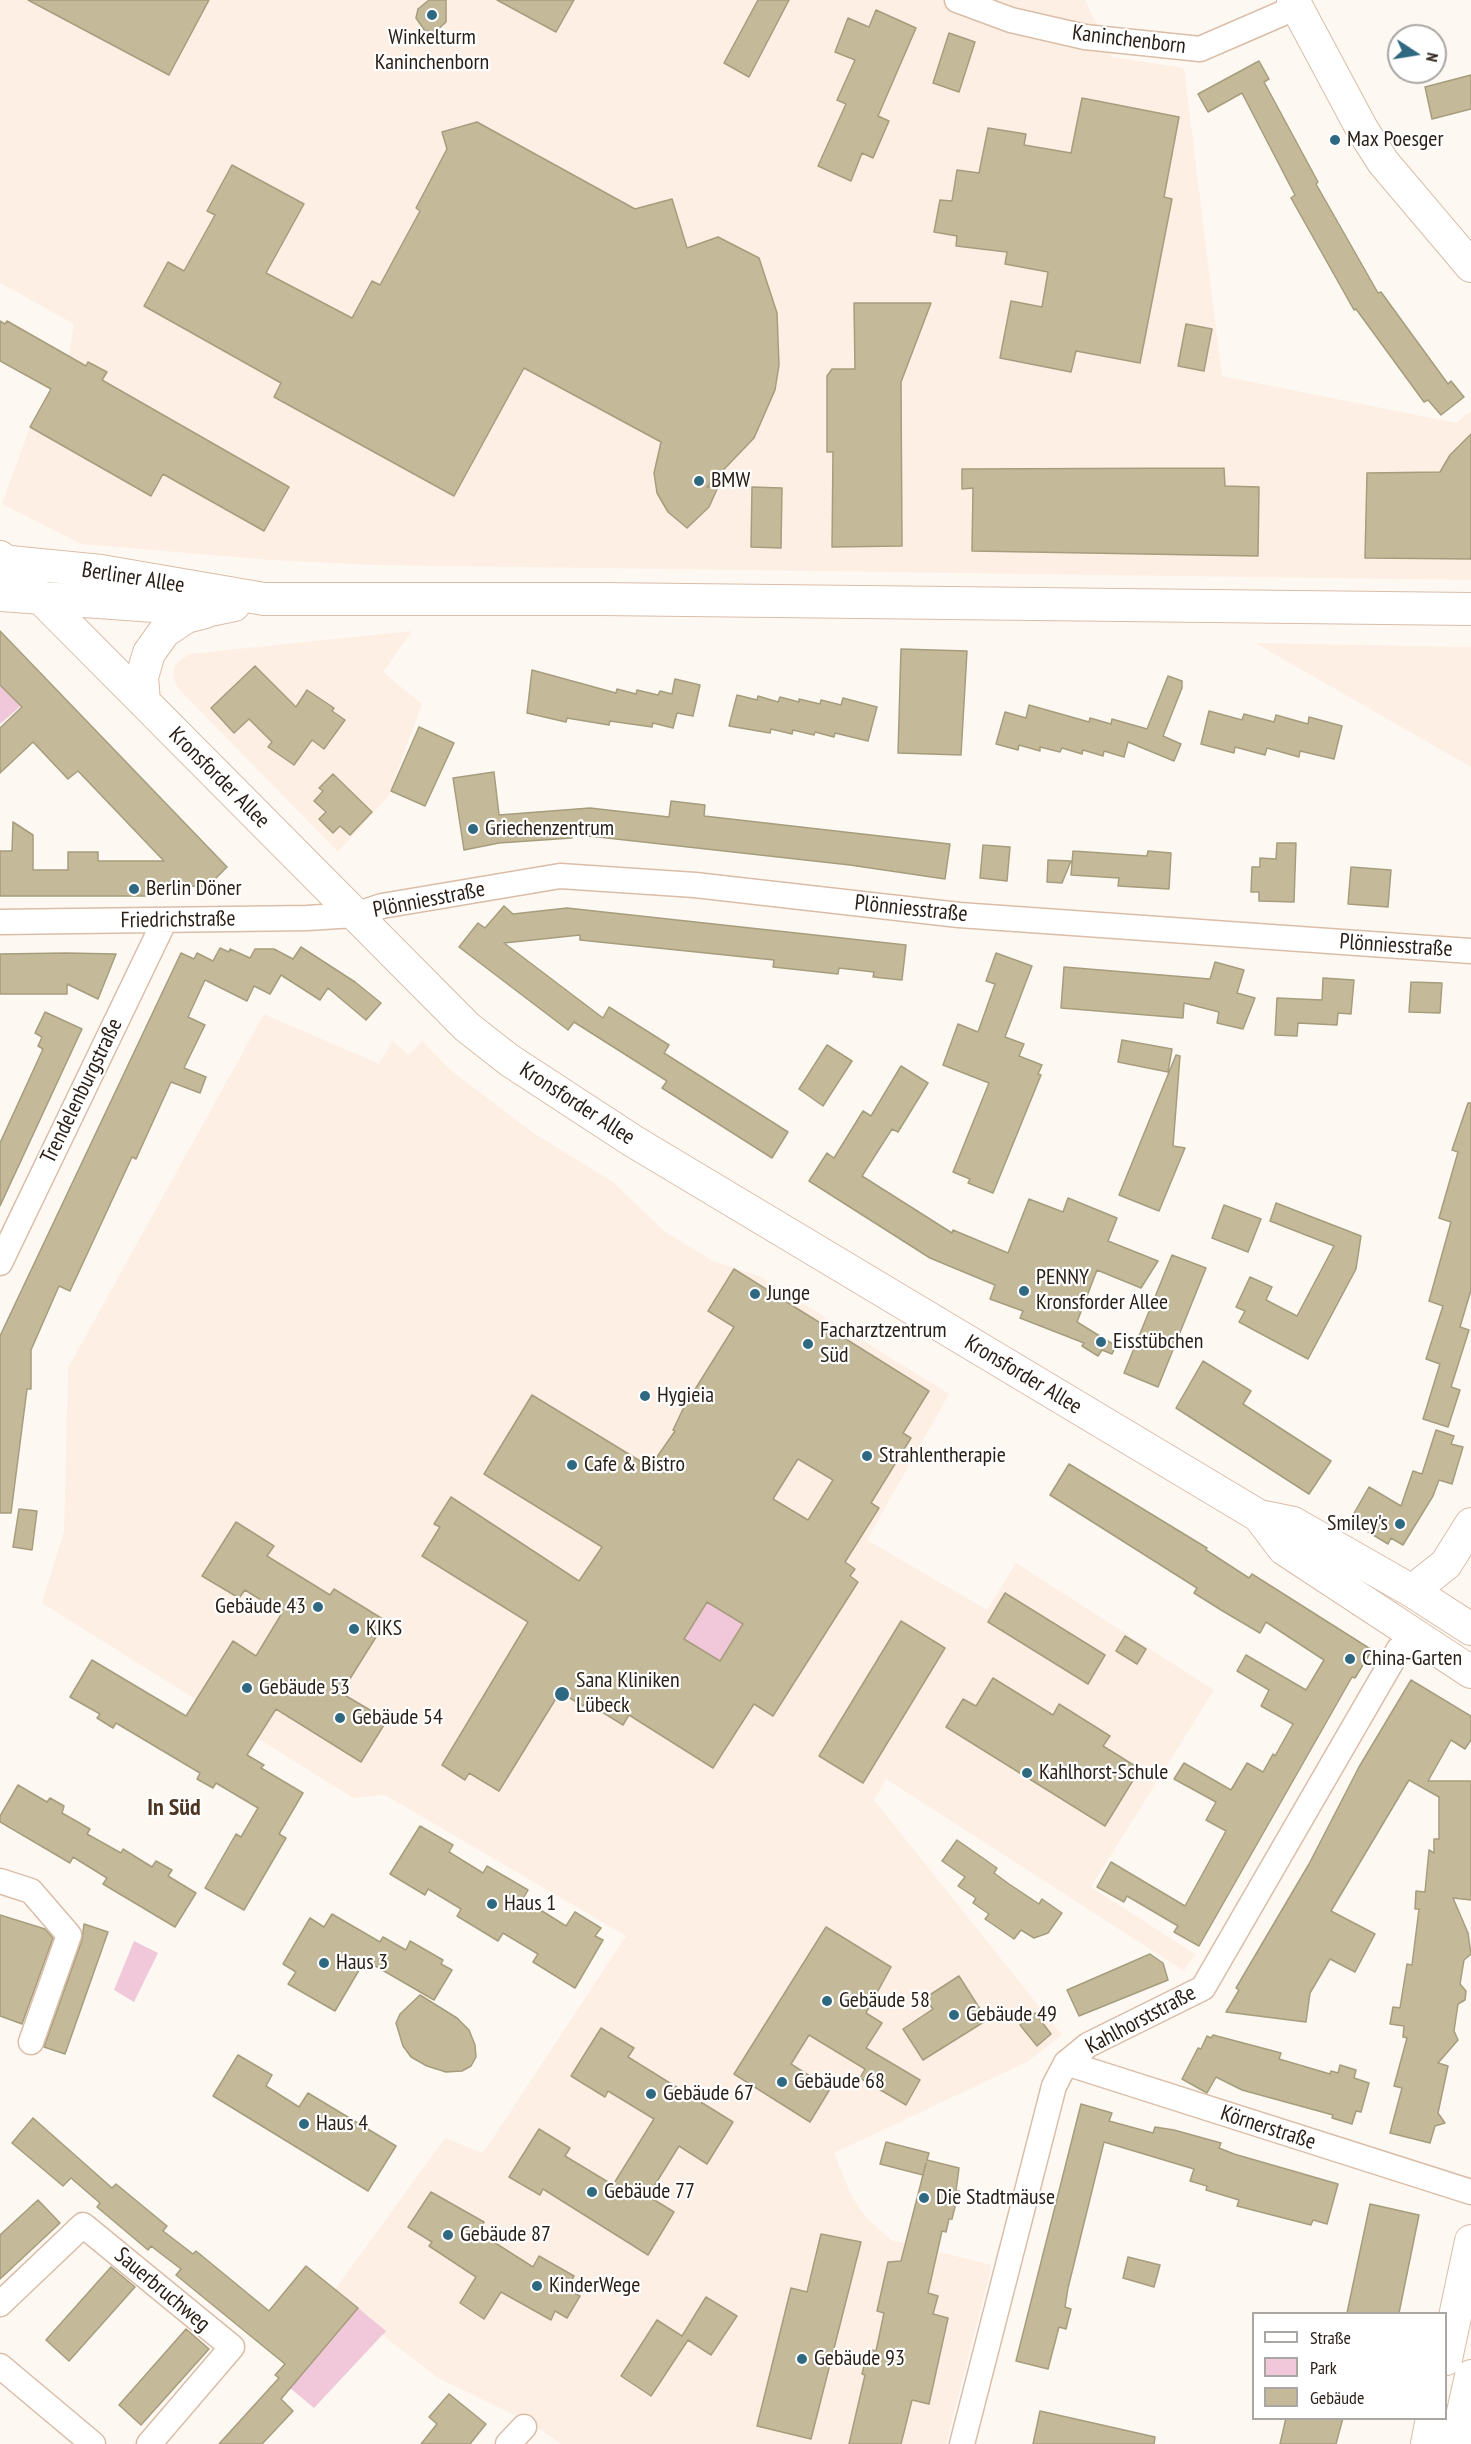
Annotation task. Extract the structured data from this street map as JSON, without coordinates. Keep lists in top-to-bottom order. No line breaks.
{"streets":{"main road":["Berliner Allee","Kronsforder Allee"],"street":["Kaninchenborn","Plönniesstraße","Friedrichstraße","Trendelenburgstraße","Kahlhorststraße","Körnerstraße","Sauerbruchweg"]},"crossings":[["Berliner Allee","Kronsforder Allee"],["Kronsforder Allee","Plönniesstraße"],["Kronsforder Allee","Friedrichstraße"],["Kronsforder Allee","Kahlhorststraße"],["Plönniesstraße","Friedrichstraße"],["Friedrichstraße","Trendelenburgstraße"],["Kahlhorststraße","Körnerstraße"]],"districts":["In Süd"],"places":["Winkelturm Kaninchenborn","Max Poesger","BMW","Griechenzentrum","Berlin Döner","PENNY Kronsforder Allee","Junge","Eisstübchen","Facharztzentrum Süd","Hygieia","Strahlentherapie","Cafe & Bistro","Smiley's","Gebäude 43","KIKS","China-Garten","Gebäude 53","Sana Kliniken Lübeck","Gebäude 54","Kahlhorst-Schule","Haus 1","Haus 3","Gebäude 58","Gebäude 49","Gebäude 68","Gebäude 67","Haus 4","Gebäude 77","Die Stadtmäuse","Gebäude 87","KinderWege","Gebäude 93"],"legend":["Straße","Park","Gebäude"],"north":"right"}
